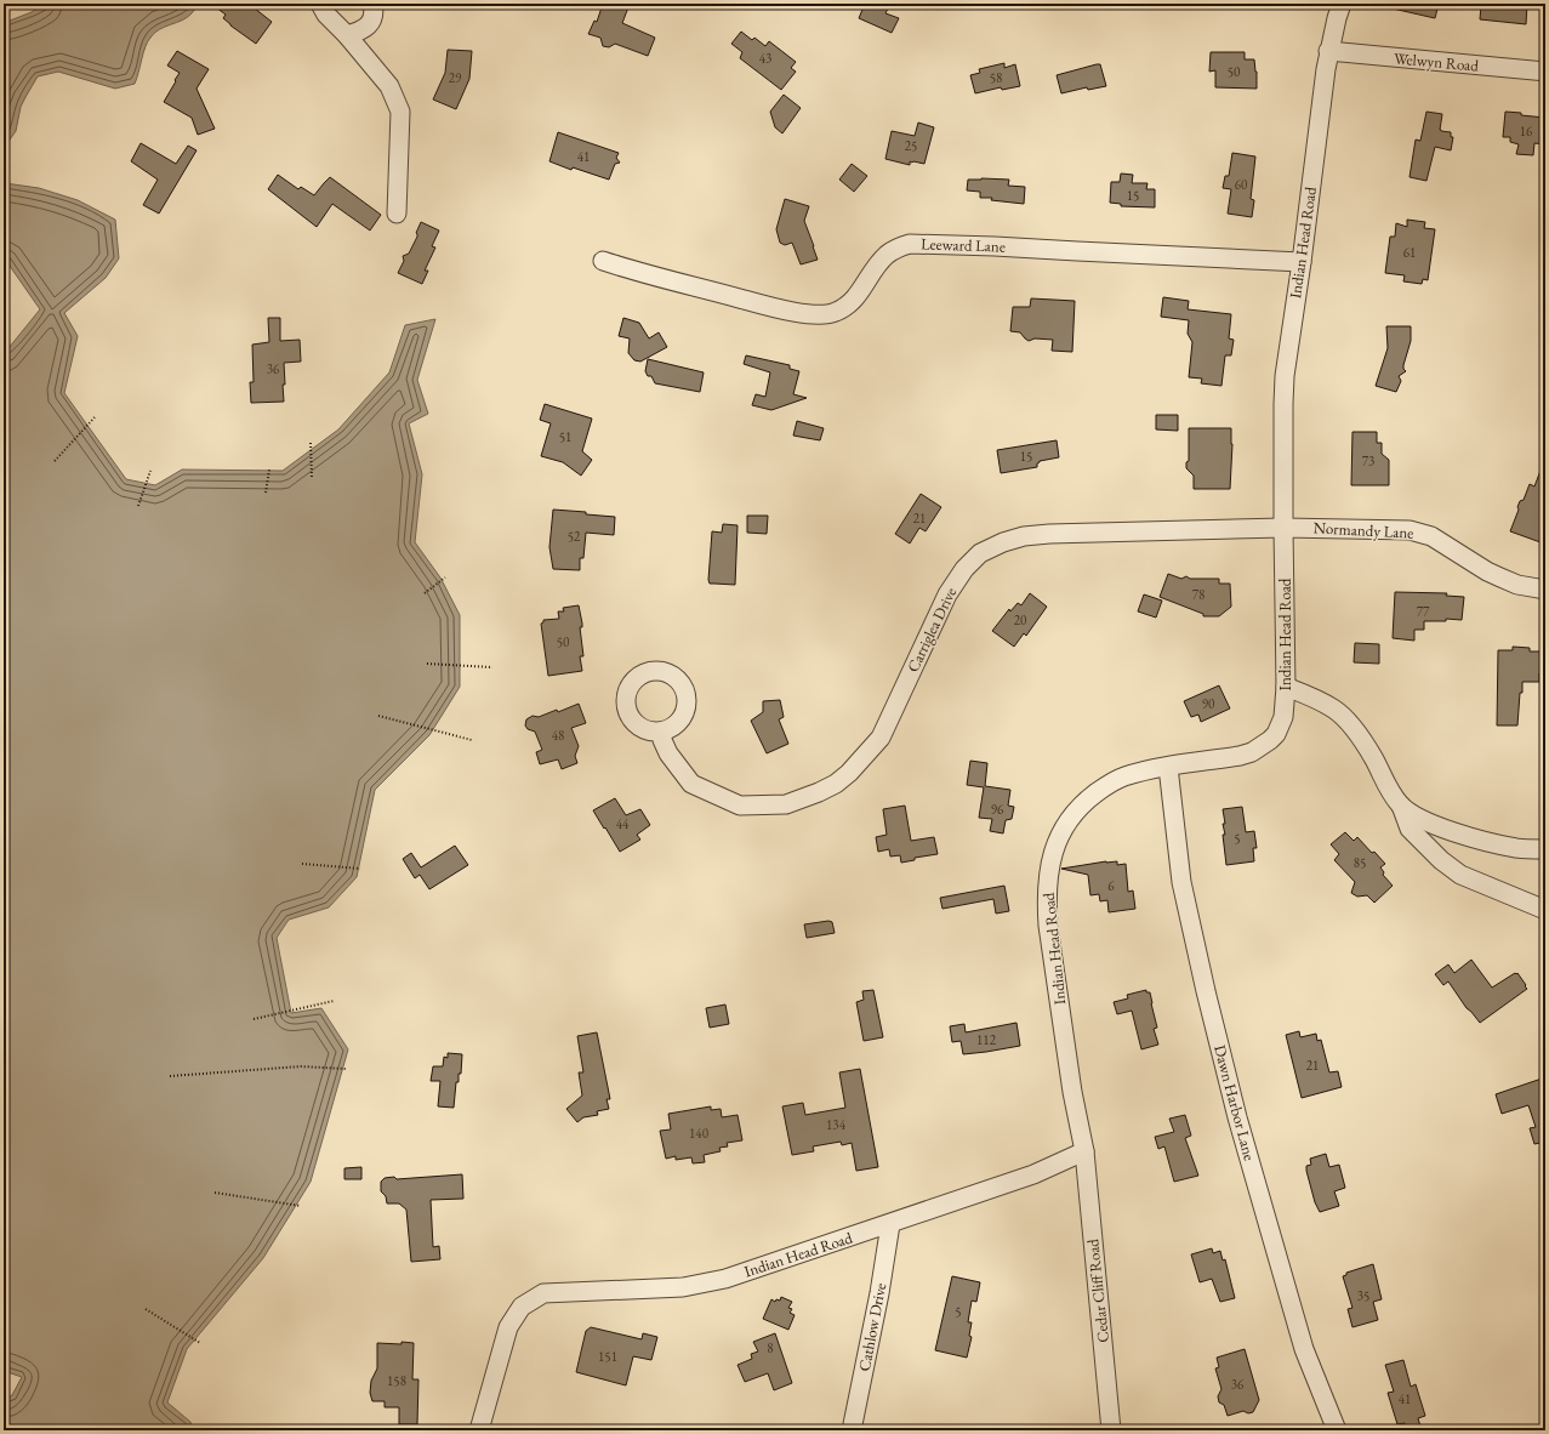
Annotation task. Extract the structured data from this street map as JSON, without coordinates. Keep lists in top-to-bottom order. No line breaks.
{"streets":{"street":["Welwyn Road","Indian Head Road","Leeward Lane","Normandy Lane","Carriglea Drive","Dawn Harbor Lane","Cedar Cliff Road","Cathlow Drive"]},"crossings":[["Welwyn Road","Indian Head Road"],["Indian Head Road","Leeward Lane"],["Indian Head Road","Normandy Lane"],["Indian Head Road","Carriglea Drive"],["Indian Head Road","Dawn Harbor Lane"],["Indian Head Road","Cedar Cliff Road"],["Indian Head Road","Cathlow Drive"],["Normandy Lane","Carriglea Drive"]],"house_numbers":["43","50","29","58","16","25","41","60","15","61","36","51","15","73","21","52","78","77","20","50","90","48","96","44","5","85","6","112","21","134","140","35","5","8","151","158","36","41"]}
